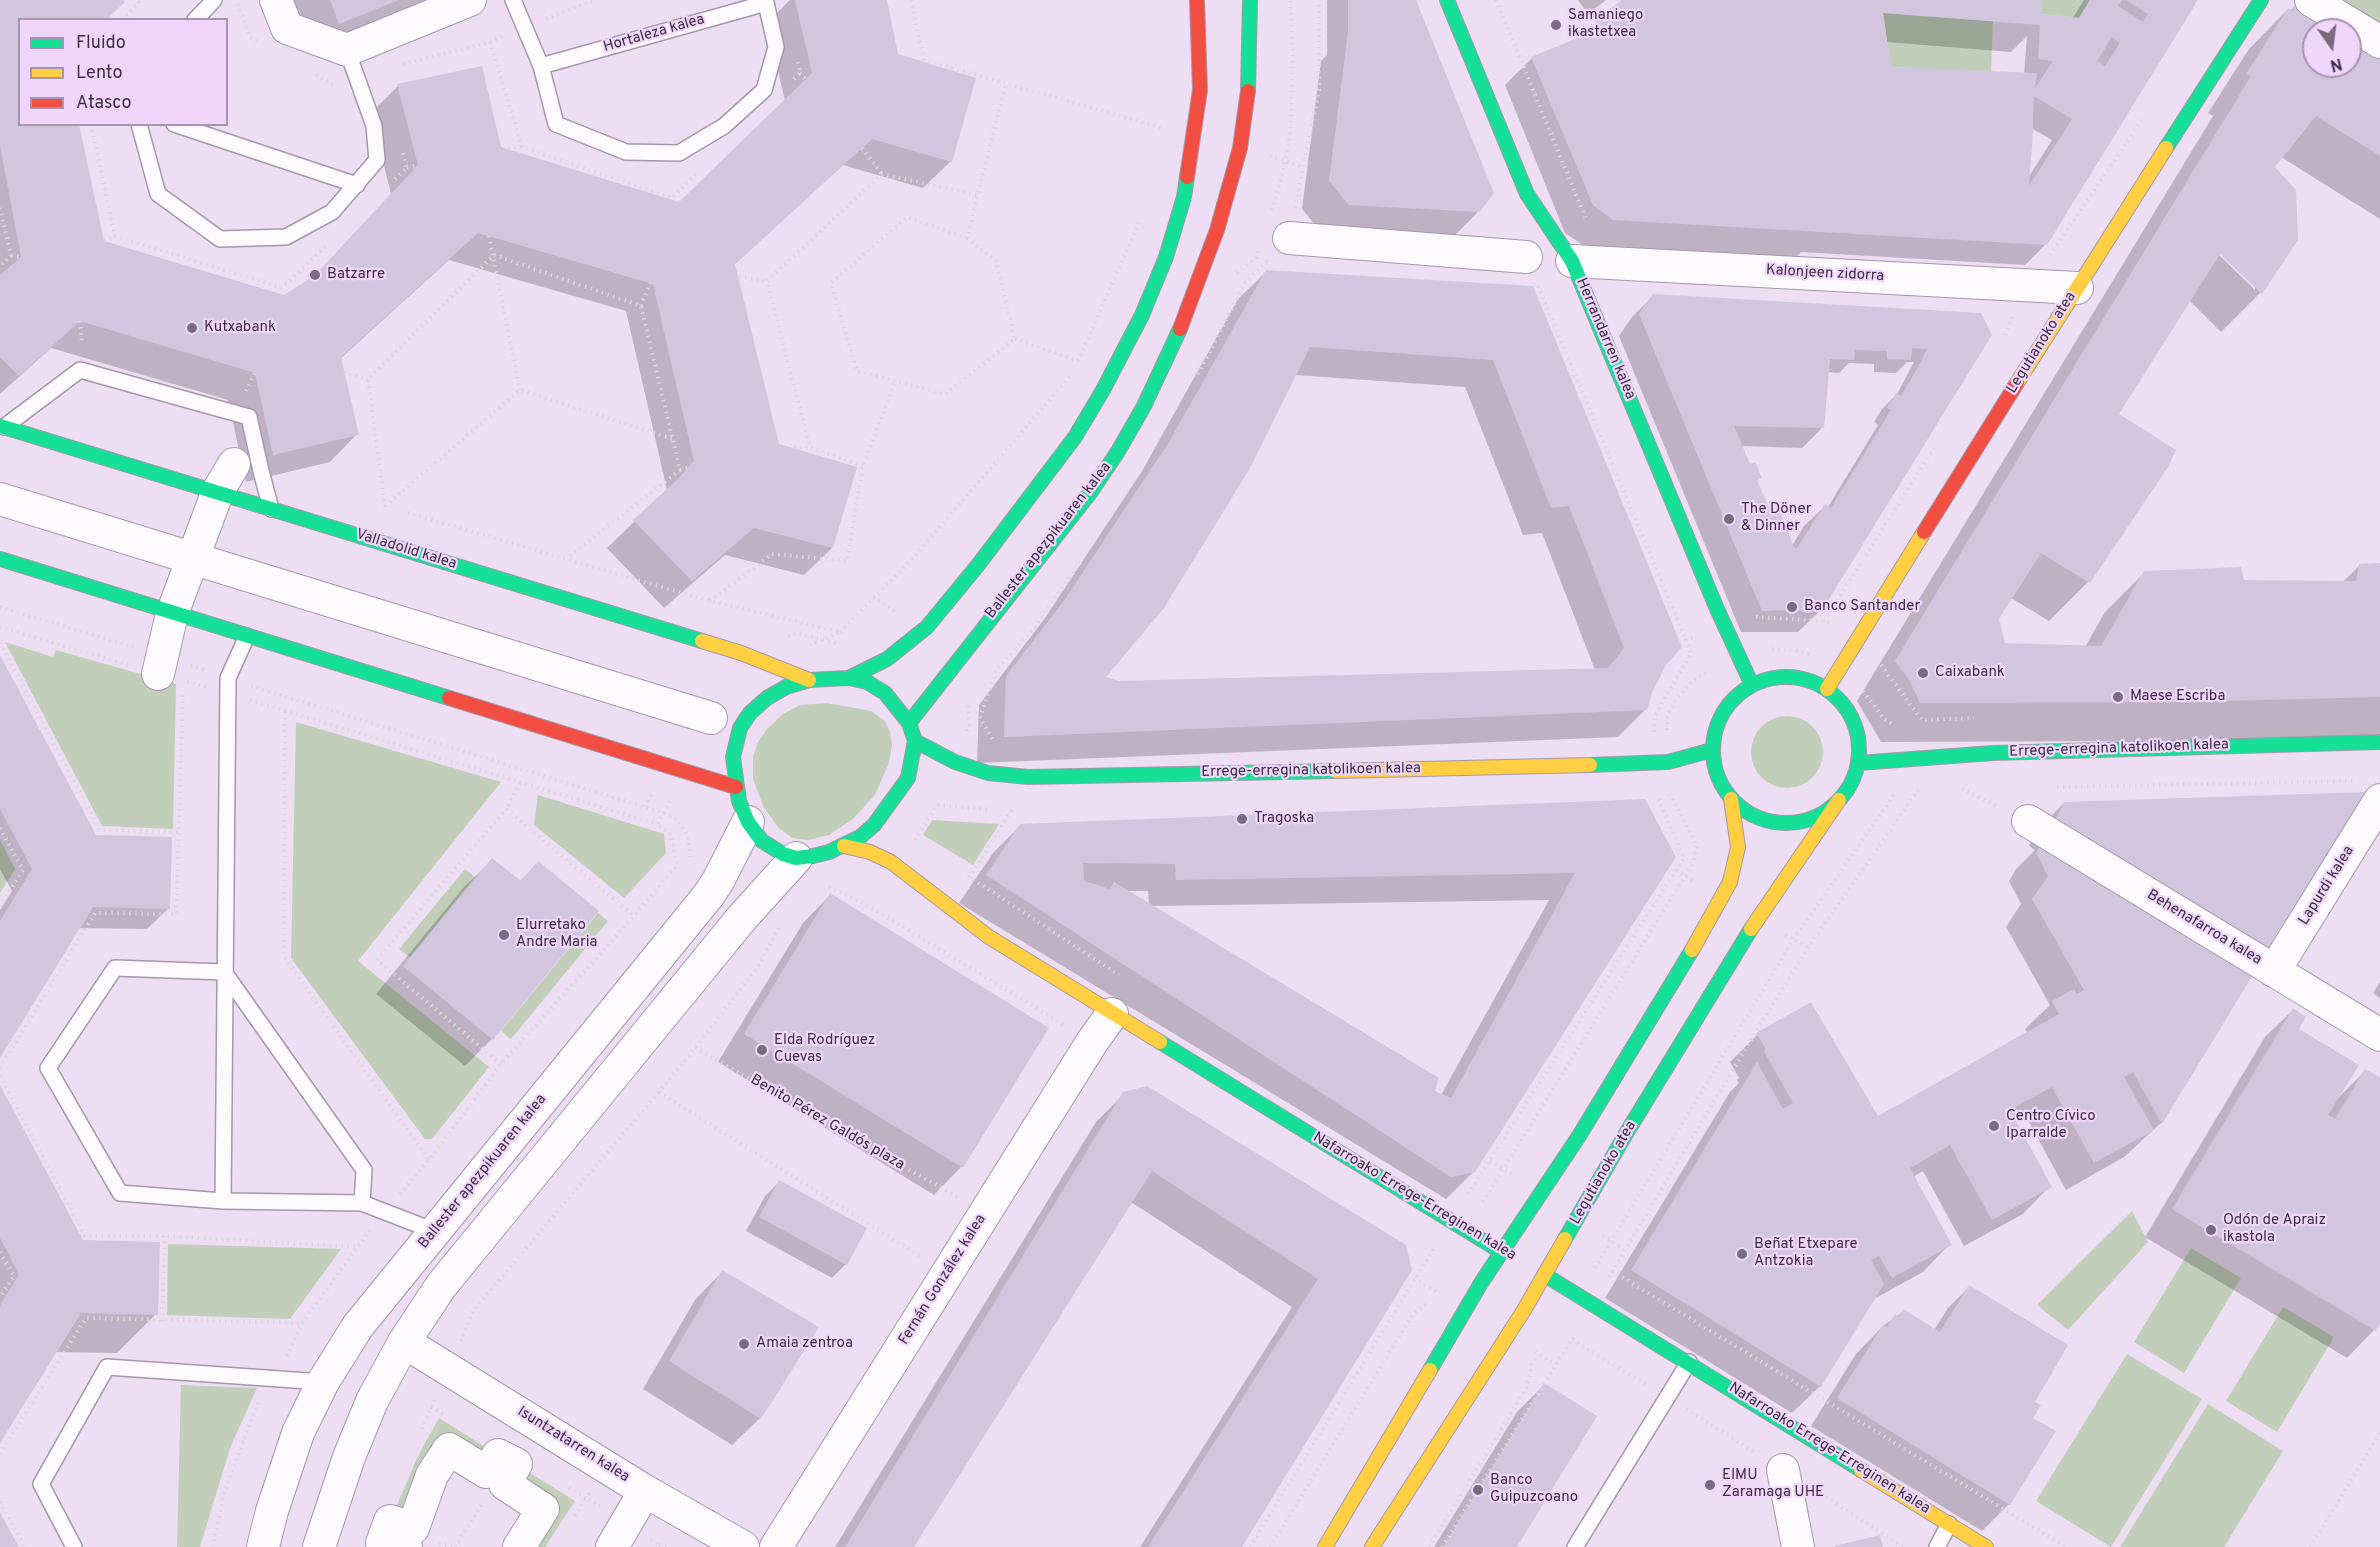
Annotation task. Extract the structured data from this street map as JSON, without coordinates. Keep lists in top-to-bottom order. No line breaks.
{"streets":{"main road":["Herrandarren kalea","Legutianoko atea","Ballester apezpikuaren kalea","Valladolid kalea","Errege-erregina katolikoen kalea","Nafarroako Errege-Erreginen kalea"],"street":["Kalonjeen zidorra","Lapurdi kalea","Behenafarroa kalea","Fernán González kalea","Isuntzatarren kalea"],"lane":["Hortaleza kalea"],"path":["Benito Pérez Galdós plaza"]},"crossings":[["Kalonjeen zidorra","Herrandarren kalea"],["Kalonjeen zidorra","Legutianoko atea"],["Herrandarren kalea","Legutianoko atea"],["Herrandarren kalea","Errege-erregina katolikoen kalea"],["Legutianoko atea","Errege-erregina katolikoen kalea"],["Legutianoko atea","Nafarroako Errege-Erreginen kalea"],["Ballester apezpikuaren kalea","Valladolid kalea"],["Ballester apezpikuaren kalea","Errege-erregina katolikoen kalea"],["Ballester apezpikuaren kalea","Nafarroako Errege-Erreginen kalea"],["Valladolid kalea","Errege-erregina katolikoen kalea"],["Valladolid kalea","Nafarroako Errege-Erreginen kalea"],["Errege-erregina katolikoen kalea","Nafarroako Errege-Erreginen kalea"],["Lapurdi kalea","Behenafarroa kalea"],["Nafarroako Errege-Erreginen kalea","Fernán González kalea"]],"places":["Samaniego ikastetxea","Batzarre","Kutxabank","The Döner & Dinner","Banco Santander","Caixabank","Maese Escriba","Tragoska","Elurretako Andre Maria","Elda Rodríguez Cuevas","Centro Cívico Iparralde","Odón de Apraiz ikastola","Beñat Etxepare Antzokia","Amaia zentroa","EIMU Zaramaga UHE","Banco Guipuzcoano"],"legend":["Fluido","Lento","Atasco"],"north":"bottom"}
